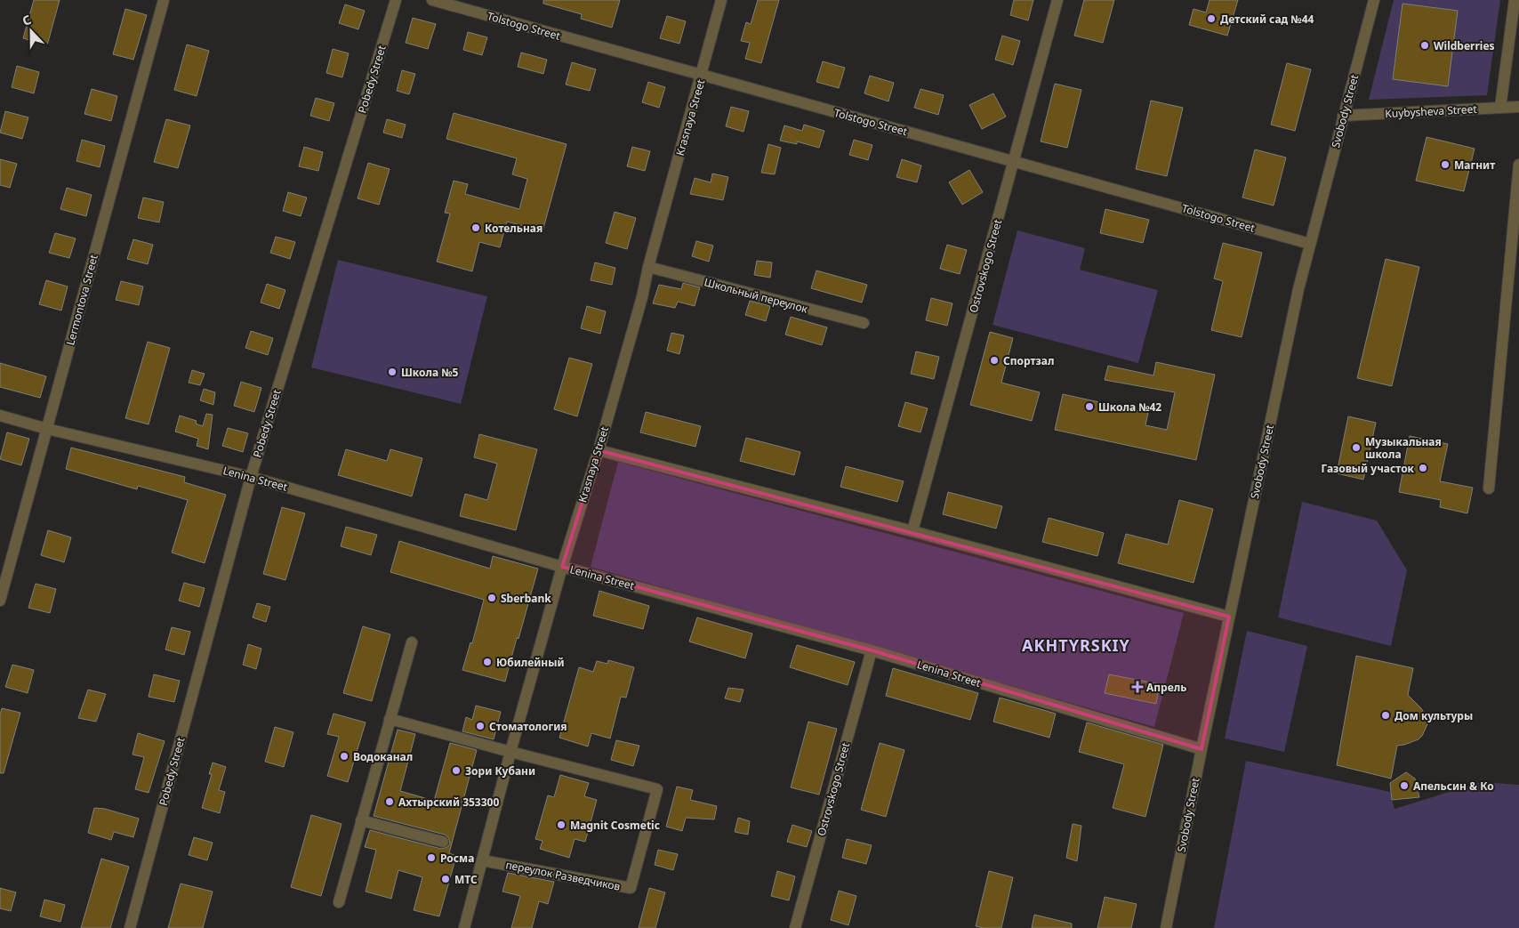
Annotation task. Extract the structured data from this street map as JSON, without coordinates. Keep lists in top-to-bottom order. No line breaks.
{"streets":{"street":["Tolstogo Street","Pobedy Street","Svobody Street","Kuybysheva Street","Krasnaya Street","Ostrovskogo Street","Школьный переулок","Lermontova Street","Lenina Street","переулок Разведчиков"]},"crossings":[["Tolstogo Street","Svobody Street"],["Tolstogo Street","Krasnaya Street"],["Tolstogo Street","Ostrovskogo Street"],["Pobedy Street","Lenina Street"],["Svobody Street","Kuybysheva Street"],["Svobody Street","Lenina Street"],["Krasnaya Street","Школьный переулок"],["Krasnaya Street","Lenina Street"],["Krasnaya Street","переулок Разведчиков"],["Ostrovskogo Street","Lenina Street"],["Lermontova Street","Lenina Street"]],"districts":["AKHTYRSKIY"],"places":{"other":["Детский сад №44","Wildberries","Магнит","Котельная","Спортзал","Школа №5","Школа №42","Музыкальная школа","Газовый участок","Sberbank","Юбилейный","Дом культуры","Стоматология","Водоканал","Зори Кубани","Апельсин & Ко","Ахтырский 353300","Magnit Cosmetic","Росма","МТС"],"health":["Апрель"]},"north":"top"}
